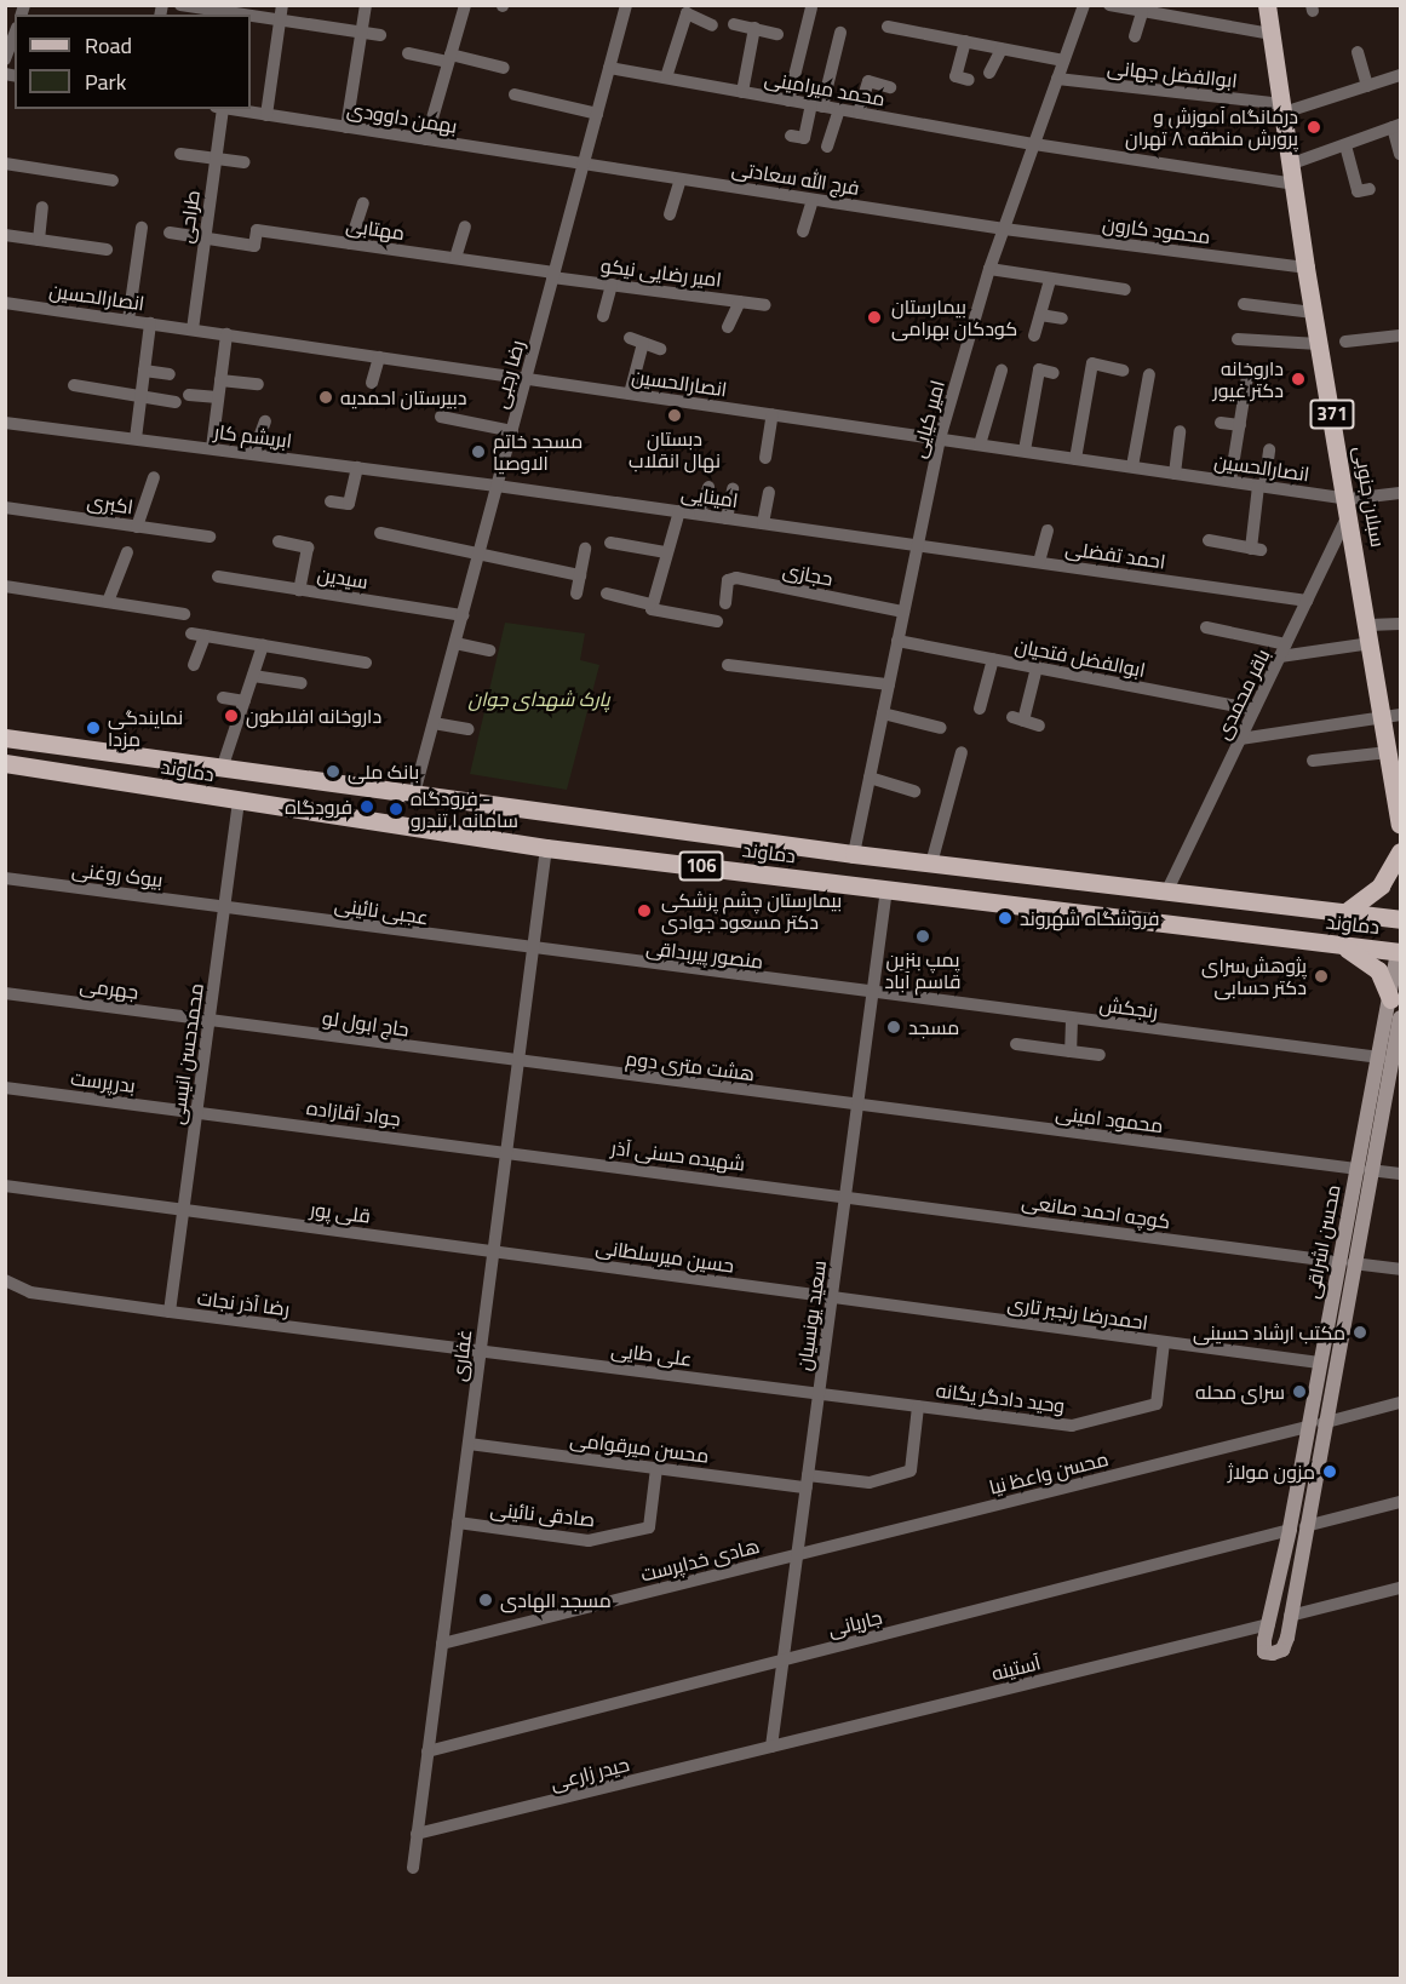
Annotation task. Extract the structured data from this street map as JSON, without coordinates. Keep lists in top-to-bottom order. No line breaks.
{"streets":{"main road":["371","سبلان جنوبی","دماوند","106","محسن اشراقی"],"street":["ابوالفضل جهانی","محمد میرامینی","بهمن داوودی","فرج الله سعادتی","طراحی","مهتابی","محمود کارون","امیر رضایی نیکو","انصارالحسین","رضا رجبی","امیر کیایی","ابریشم کار","امینایی","اکبری","احمد تفضلی","حجازی","سیدین","ابوالفضل فتحیان","باقر محمدی","بیوک روغنی","عجبی نائینی","منصور پیربداقی","جهرمی","رنجکش","حاج ابول لو","محمدحسن انیسی","هشت متری دوم","بدرپرست","جواد آقازاده","محمود امینی","شهیده حسنی آذر","کوچه احمد صانعی","قلی پور","حسین میرسلطانی","رضا آذر نجات","احمدرضا رنجبر تاری","سعید یونسیان","علی طایی","غفاری","وحید دادگر یگانه","محسن میرقوامی","محسن واعظ نیا","صادقی نائینی","هادی خداپرست","جاریانی","آستینه","حیدر زارعی"]},"crossings":[["ابوالفضل جهانی","امیر کیایی"],["ابوالفضل جهانی","سبلان جنوبی"],["محمد میرامینی","رضا رجبی"],["محمد میرامینی","امیر کیایی"],["محمد میرامینی","سبلان جنوبی"],["بهمن داوودی","فرج الله سعادتی"],["بهمن داوودی","رضا رجبی"],["فرج الله سعادتی","محمود کارون"],["فرج الله سعادتی","رضا رجبی"],["فرج الله سعادتی","امیر کیایی"],["طراحی","مهتابی"],["طراحی","انصارالحسین"],["مهتابی","امیر رضایی نیکو"],["مهتابی","رضا رجبی"],["محمود کارون","امیر کیایی"],["محمود کارون","سبلان جنوبی"],["امیر رضایی نیکو","رضا رجبی"],["انصارالحسین","رضا رجبی"],["انصارالحسین","امیر کیایی"],["انصارالحسین","سبلان جنوبی"],["انصارالحسین","باقر محمدی"],["رضا رجبی","ابریشم کار"],["رضا رجبی","امینایی"],["رضا رجبی","سیدین"],["رضا رجبی","دماوند"],["امیر کیایی","امینایی"],["امیر کیایی","احمد تفضلی"],["امیر کیایی","حجازی"],["امیر کیایی","ابوالفضل فتحیان"],["امیر کیایی","دماوند"],["ابریشم کار","امینایی"],["امینایی","احمد تفضلی"],["سبلان جنوبی","باقر محمدی"],["احمد تفضلی","باقر محمدی"],["ابوالفضل فتحیان","باقر محمدی"],["باقر محمدی","دماوند"],["دماوند","محمدحسن انیسی"],["دماوند","محسن اشراقی"],["دماوند","سعید یونسیان"],["دماوند","غفاری"],["بیوک روغنی","عجبی نائینی"],["بیوک روغنی","محمدحسن انیسی"],["عجبی نائینی","منصور پیربداقی"],["عجبی نائینی","محمدحسن انیسی"],["عجبی نائینی","غفاری"],["منصور پیربداقی","رنجکش"],["منصور پیربداقی","سعید یونسیان"],["منصور پیربداقی","غفاری"],["جهرمی","حاج ابول لو"],["جهرمی","محمدحسن انیسی"],["رنجکش","محسن اشراقی"],["رنجکش","سعید یونسیان"],["حاج ابول لو","محمدحسن انیسی"],["حاج ابول لو","هشت متری دوم"],["حاج ابول لو","غفاری"],["محمدحسن انیسی","بدرپرست"],["محمدحسن انیسی","جواد آقازاده"],["محمدحسن انیسی","قلی پور"],["محمدحسن انیسی","رضا آذر نجات"],["هشت متری دوم","محمود امینی"],["هشت متری دوم","سعید یونسیان"],["هشت متری دوم","غفاری"],["بدرپرست","جواد آقازاده"],["جواد آقازاده","شهیده حسنی آذر"],["جواد آقازاده","غفاری"],["محمود امینی","محسن اشراقی"],["محمود امینی","سعید یونسیان"],["شهیده حسنی آذر","کوچه احمد صانعی"],["شهیده حسنی آذر","سعید یونسیان"],["شهیده حسنی آذر","غفاری"],["کوچه احمد صانعی","محسن اشراقی"],["کوچه احمد صانعی","سعید یونسیان"],["قلی پور","حسین میرسلطانی"],["قلی پور","غفاری"],["محسن اشراقی","احمدرضا رنجبر تاری"],["محسن اشراقی","محسن واعظ نیا"],["محسن اشراقی","جاریانی"],["محسن اشراقی","آستینه"],["حسین میرسلطانی","احمدرضا رنجبر تاری"],["حسین میرسلطانی","سعید یونسیان"],["حسین میرسلطانی","غفاری"],["رضا آذر نجات","علی طایی"],["رضا آذر نجات","غفاری"],["احمدرضا رنجبر تاری","سعید یونسیان"],["احمدرضا رنجبر تاری","وحید دادگر یگانه"],["سعید یونسیان","علی طایی"],["سعید یونسیان","وحید دادگر یگانه"],["سعید یونسیان","محسن میرقوامی"],["سعید یونسیان","محسن واعظ نیا"],["سعید یونسیان","هادی خداپرست"],["سعید یونسیان","جاریانی"],["سعید یونسیان","آستینه"],["سعید یونسیان","حیدر زارعی"],["علی طایی","غفاری"],["علی طایی","وحید دادگر یگانه"],["غفاری","محسن میرقوامی"],["غفاری","صادقی نائینی"],["غفاری","هادی خداپرست"],["غفاری","جاریانی"],["غفاری","حیدر زارعی"],["وحید دادگر یگانه","محسن میرقوامی"],["محسن میرقوامی","صادقی نائینی"],["محسن واعظ نیا","هادی خداپرست"],["آستینه","حیدر زارعی"]],"parks":["پارک شهدای جوان"],"places":["درمانگاه آموزش و پرورش منطقه ۸ تهران","بیمارستان کودکان بهرامی","داروخانه دکتر غیور","دبیرستان احمدیه","دبستان نهال انقلاب","مسجد خاتم الاوصیا","داروخانه افلاطون","نمایندگی مزدا","بانک ملی","فرودگاه","فرودگاه - سامانه ۱ تندرو","بیمارستان چشم پزشکی دکتر مسعود جوادی","فروشگاه شهروند","پمپ بنزین قاسم آباد","پژوهش‌سرای دکتر حسابی","مسجد","مکتب ارشاد حسینی","سرای محله","مزون مولاژ","مسجد الهادی"],"legend":["Road","Park"]}
